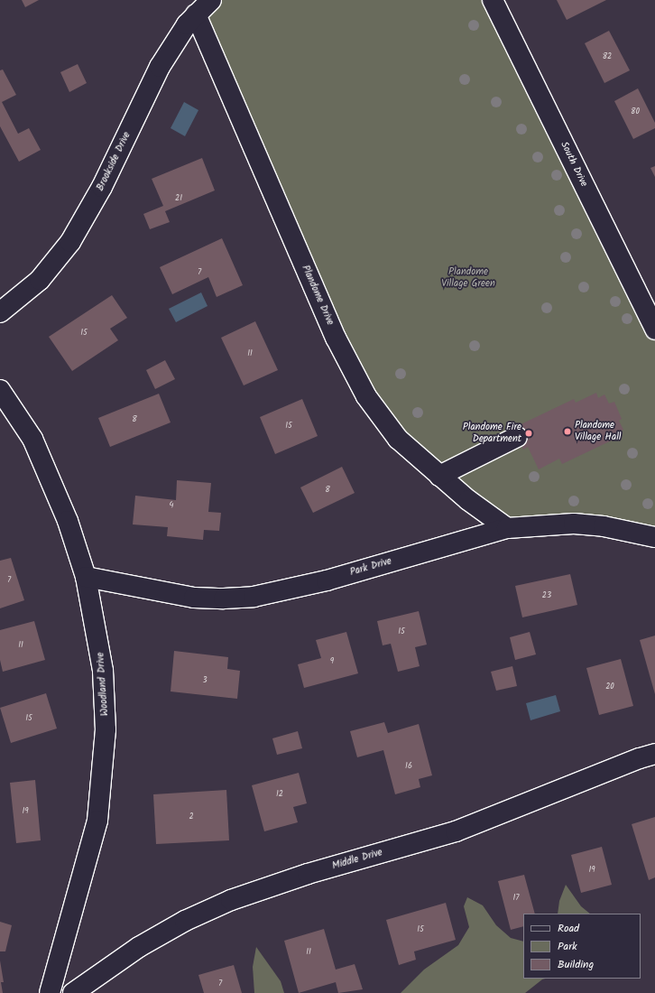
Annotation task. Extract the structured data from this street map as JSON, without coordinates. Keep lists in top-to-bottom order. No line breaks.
{"streets":{"street":["Brookside Drive","South Drive","Plandome Drive","Park Drive","Woodland Drive","Middle Drive"]},"crossings":[["Brookside Drive","Plandome Drive"],["Plandome Drive","Park Drive"],["Park Drive","Woodland Drive"]],"parks":["Plandome Village Green"],"places":["Plandome Village Hall","Plandome Fire Department"],"house_numbers":["82","80","21","7","15","11","8","15","8","4","7","23","15","11","9","3","20","15","16","12","19","2","19","17","15","11","7"],"legend":["Road","Park","Building"]}
